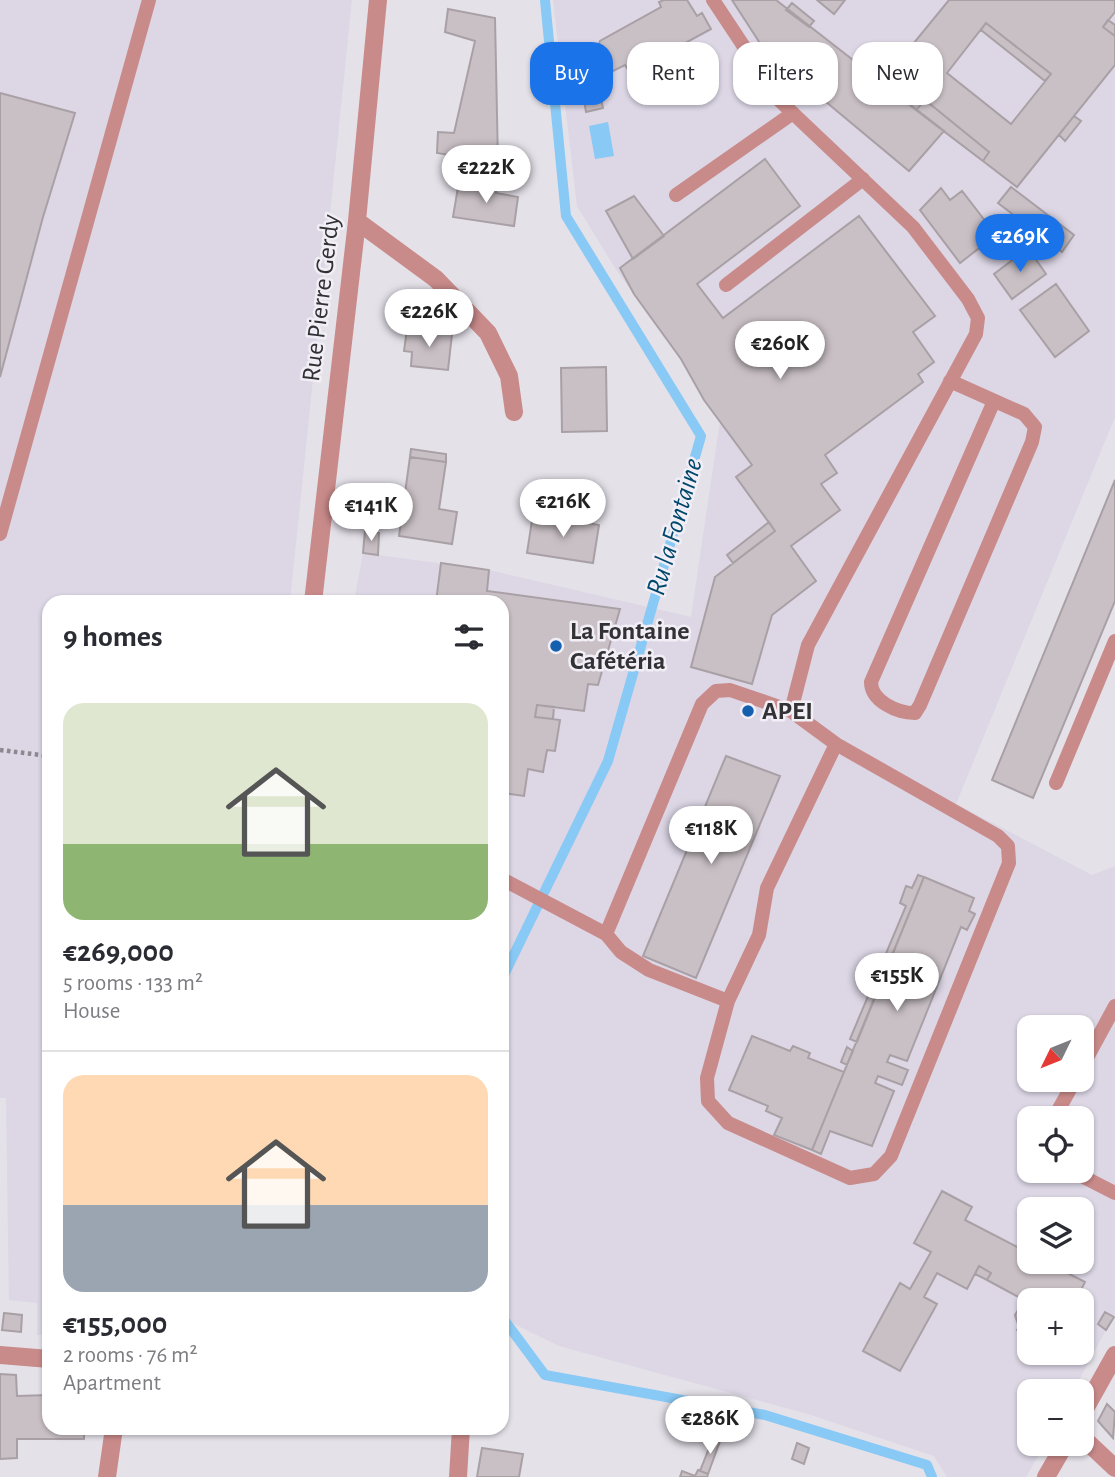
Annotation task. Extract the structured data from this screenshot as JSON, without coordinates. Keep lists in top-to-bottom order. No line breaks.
{"streets":{"street":["Rue Pierre Gerdy"]},"water":["Ru la Fontaine"],"places":["La Fontaine Cafétéria","APEI"],"north":"bottom left","page":{"chip":["Buy","Rent","Filters","New"],"price":["€222K","€269K","€226K","€260K","€216K","€141K","€118K","€155K","€286K"],"heading":"9 homes","list":[{"name":"€269,000","note":"5 rooms · 133 m² · House"},{"name":"€155,000","note":"2 rooms · 76 m² · Apartment"}],"map_buttons":["+","−"]}}
